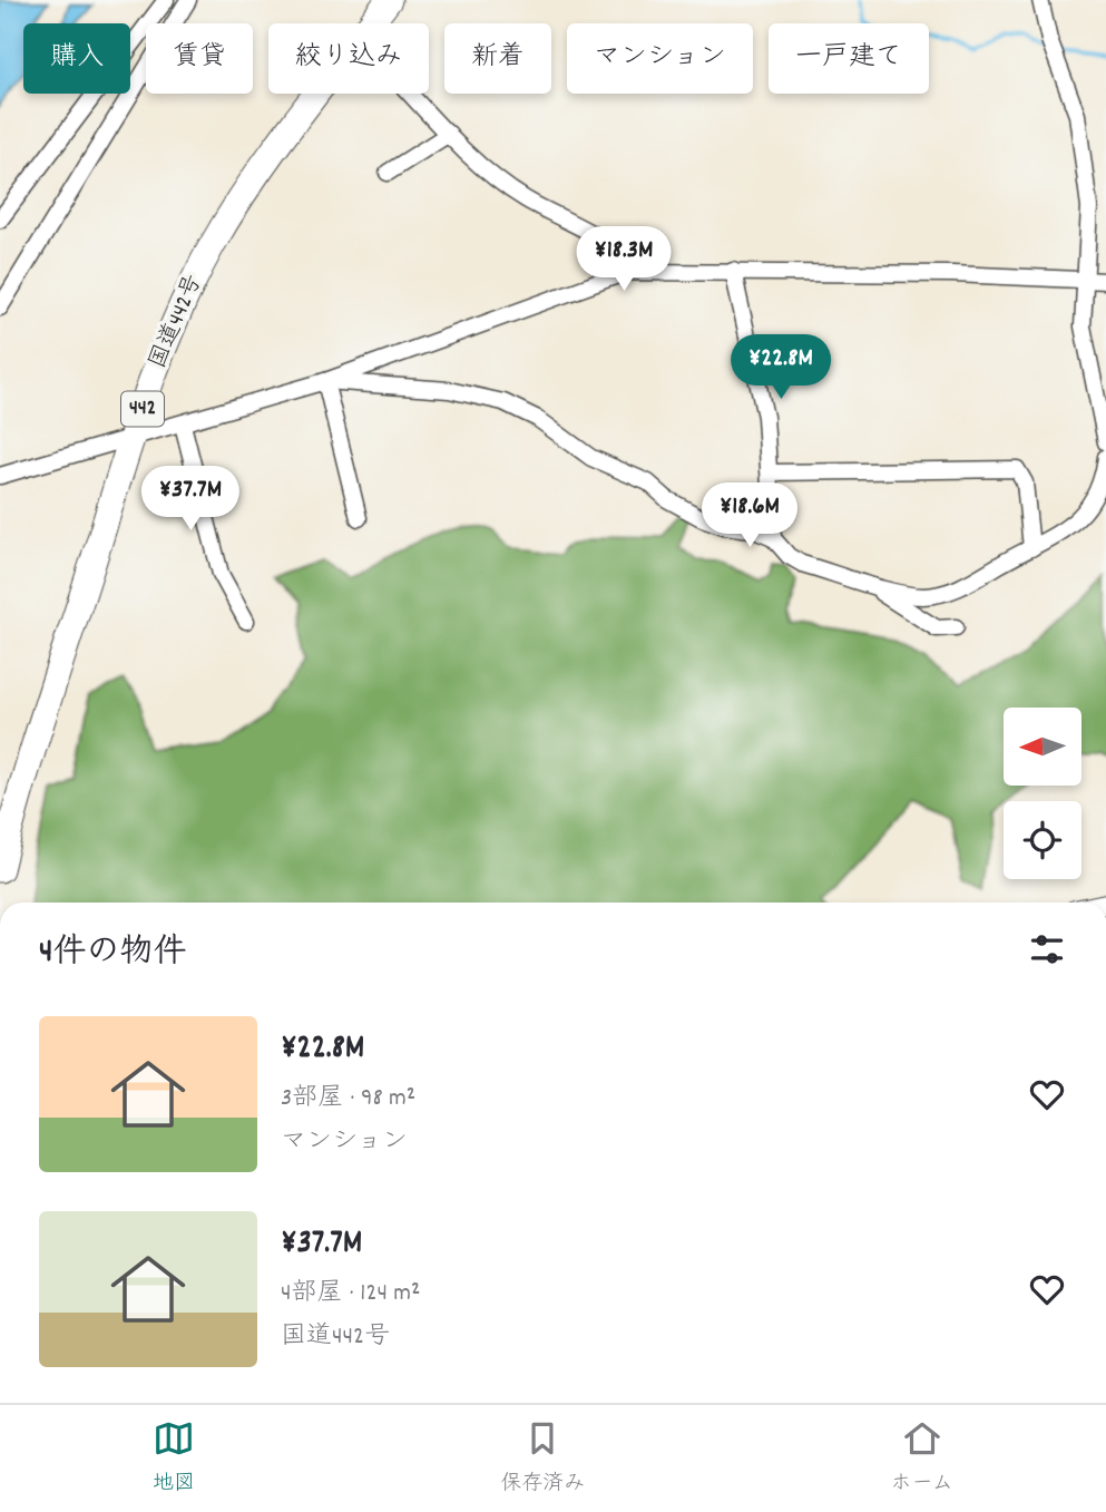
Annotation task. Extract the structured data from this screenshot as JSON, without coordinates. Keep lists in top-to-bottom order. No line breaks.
{"streets":{"highway":["国道442号","442"]},"north":"left","page":{"chip":["購入","賃貸","絞り込み","新着","マンション","一戸建て"],"price":["¥18.3M","¥22.8M","¥37.7M","¥18.6M"],"heading":"4件の物件","list":[{"name":"¥22.8M","note":"3部屋 · 98 m² · マンション"},{"name":"¥37.7M","note":"4部屋 · 124 m² · 国道442号"}],"tabs":["地図","保存済み","ホーム"]}}
